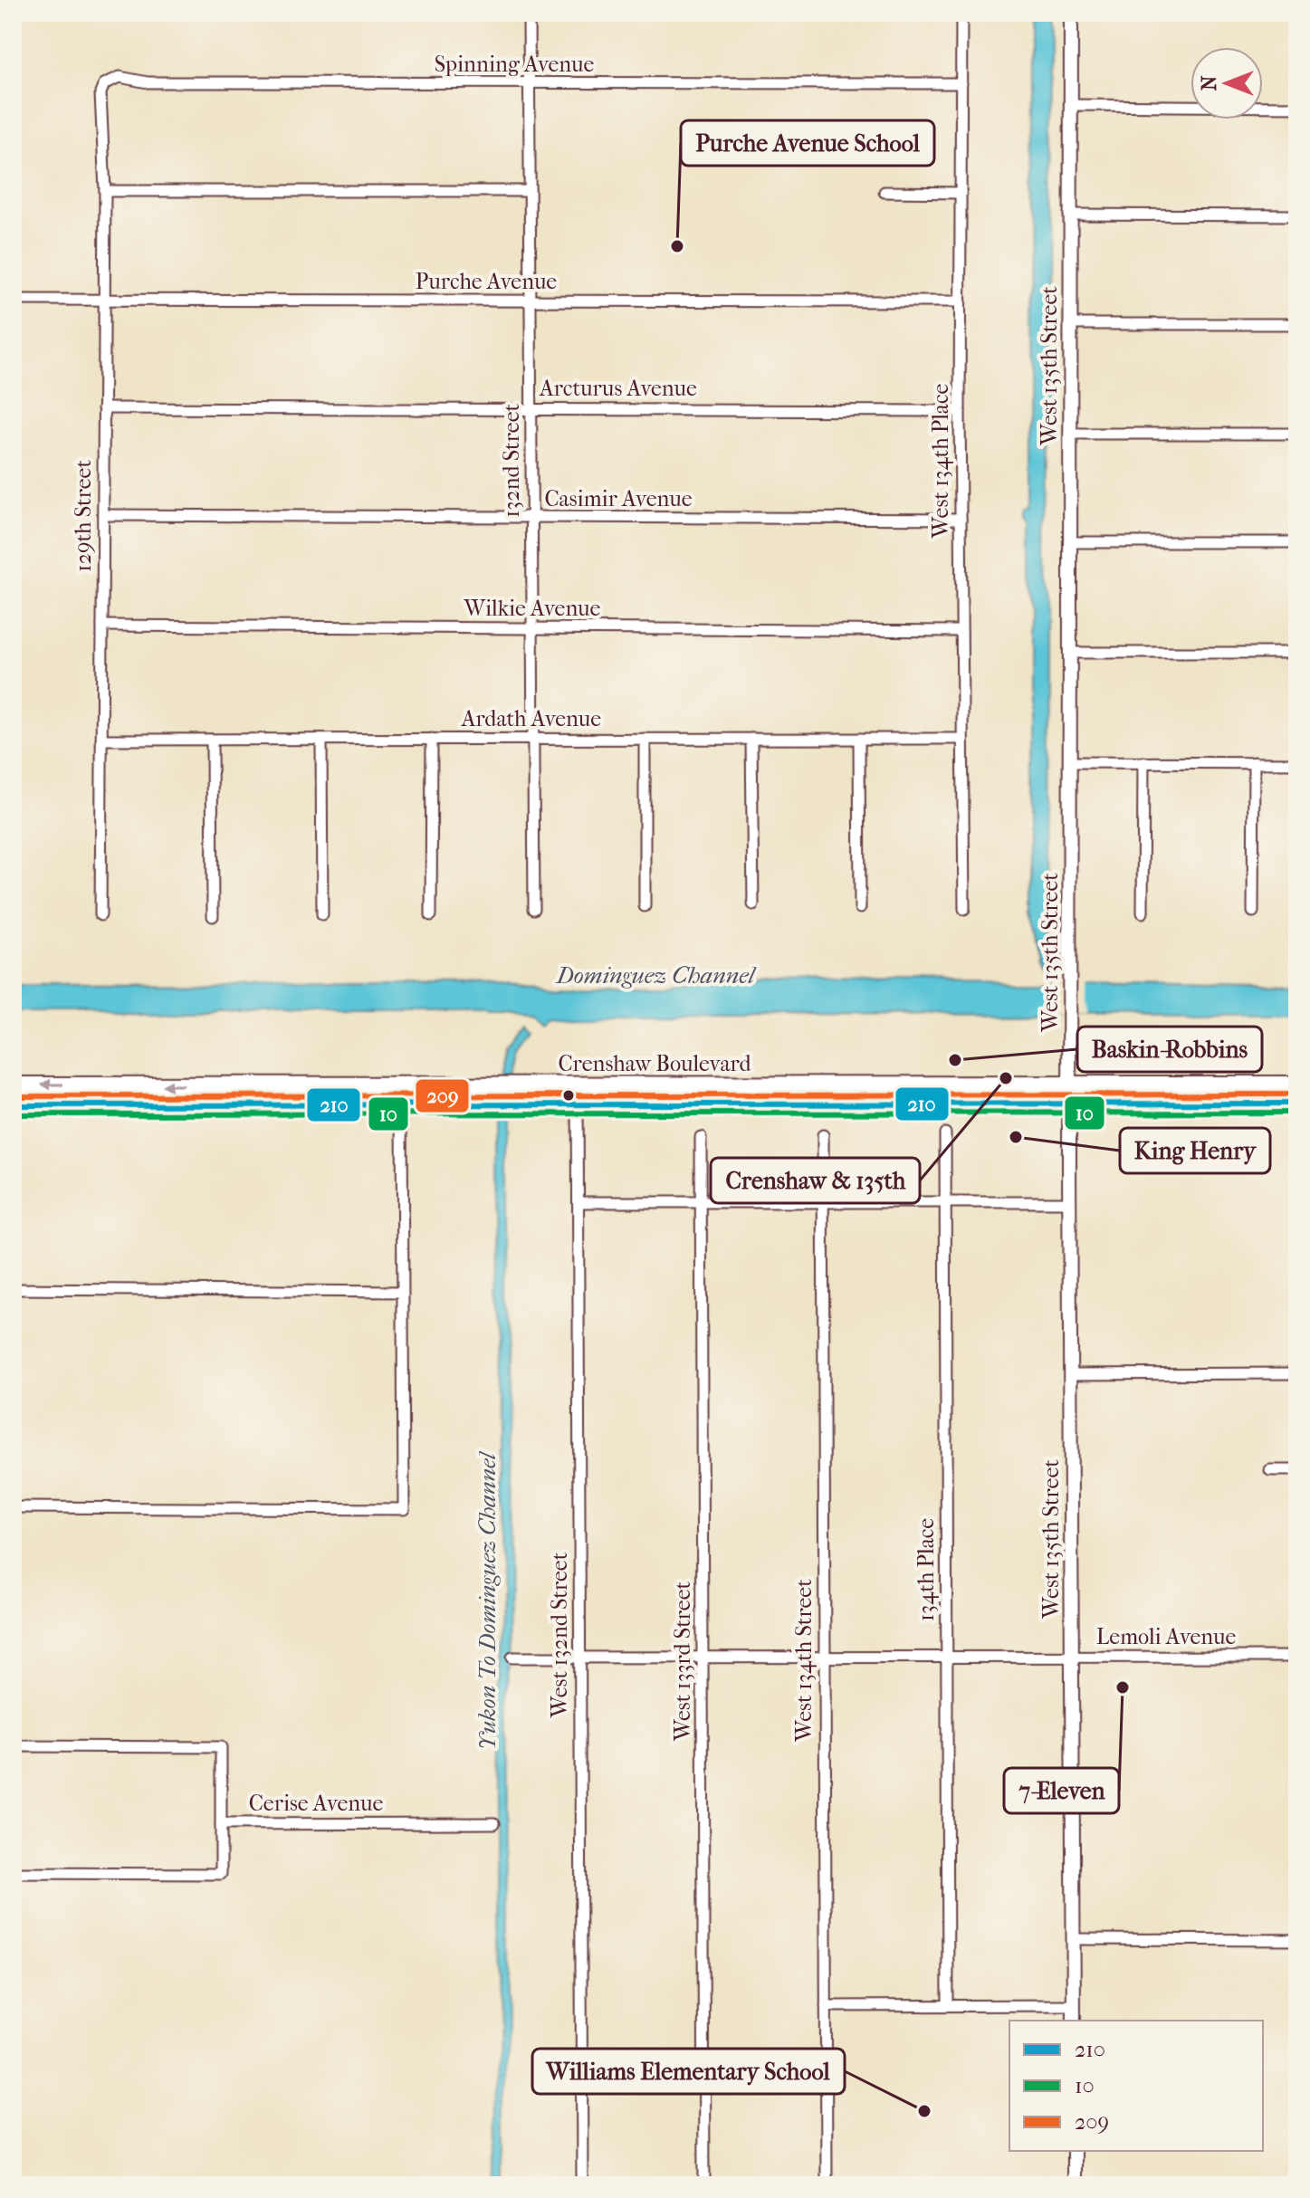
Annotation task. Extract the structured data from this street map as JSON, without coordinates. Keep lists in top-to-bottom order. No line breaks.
{"streets":{"main road":["Crenshaw Boulevard"],"street":["Spinning Avenue","Purche Avenue","West 135th Street","Arcturus Avenue","132nd Street","West 134th Place","Casimir Avenue","129th Street","Wilkie Avenue","Ardath Avenue","134th Place","West 132nd Street","Lemoli Avenue","West 134th Street","West 133rd Street","Cerise Avenue"]},"crossings":[["Spinning Avenue","132nd Street"],["Spinning Avenue","West 134th Place"],["Spinning Avenue","129th Street"],["Purche Avenue","132nd Street"],["Purche Avenue","West 134th Place"],["Purche Avenue","129th Street"],["West 135th Street","Crenshaw Boulevard"],["West 135th Street","Lemoli Avenue"],["Arcturus Avenue","132nd Street"],["Arcturus Avenue","West 134th Place"],["Arcturus Avenue","129th Street"],["132nd Street","Casimir Avenue"],["132nd Street","Wilkie Avenue"],["132nd Street","Ardath Avenue"],["West 134th Place","Casimir Avenue"],["West 134th Place","Wilkie Avenue"],["West 134th Place","Ardath Avenue"],["Casimir Avenue","129th Street"],["129th Street","Wilkie Avenue"],["129th Street","Ardath Avenue"],["Crenshaw Boulevard","West 132nd Street"],["134th Place","Lemoli Avenue"],["West 132nd Street","Lemoli Avenue"],["Lemoli Avenue","West 134th Street"],["Lemoli Avenue","West 133rd Street"]],"water":["Dominguez Channel","Yukon To Dominguez Channel"],"places":["Purche Avenue School","Baskin-Robbins","Crenshaw & 135th","King Henry","7-Eleven","Williams Elementary School"],"lines":["transit line 209","transit line 210","transit line 10"],"legend":["210","10","209"],"north":"left"}
